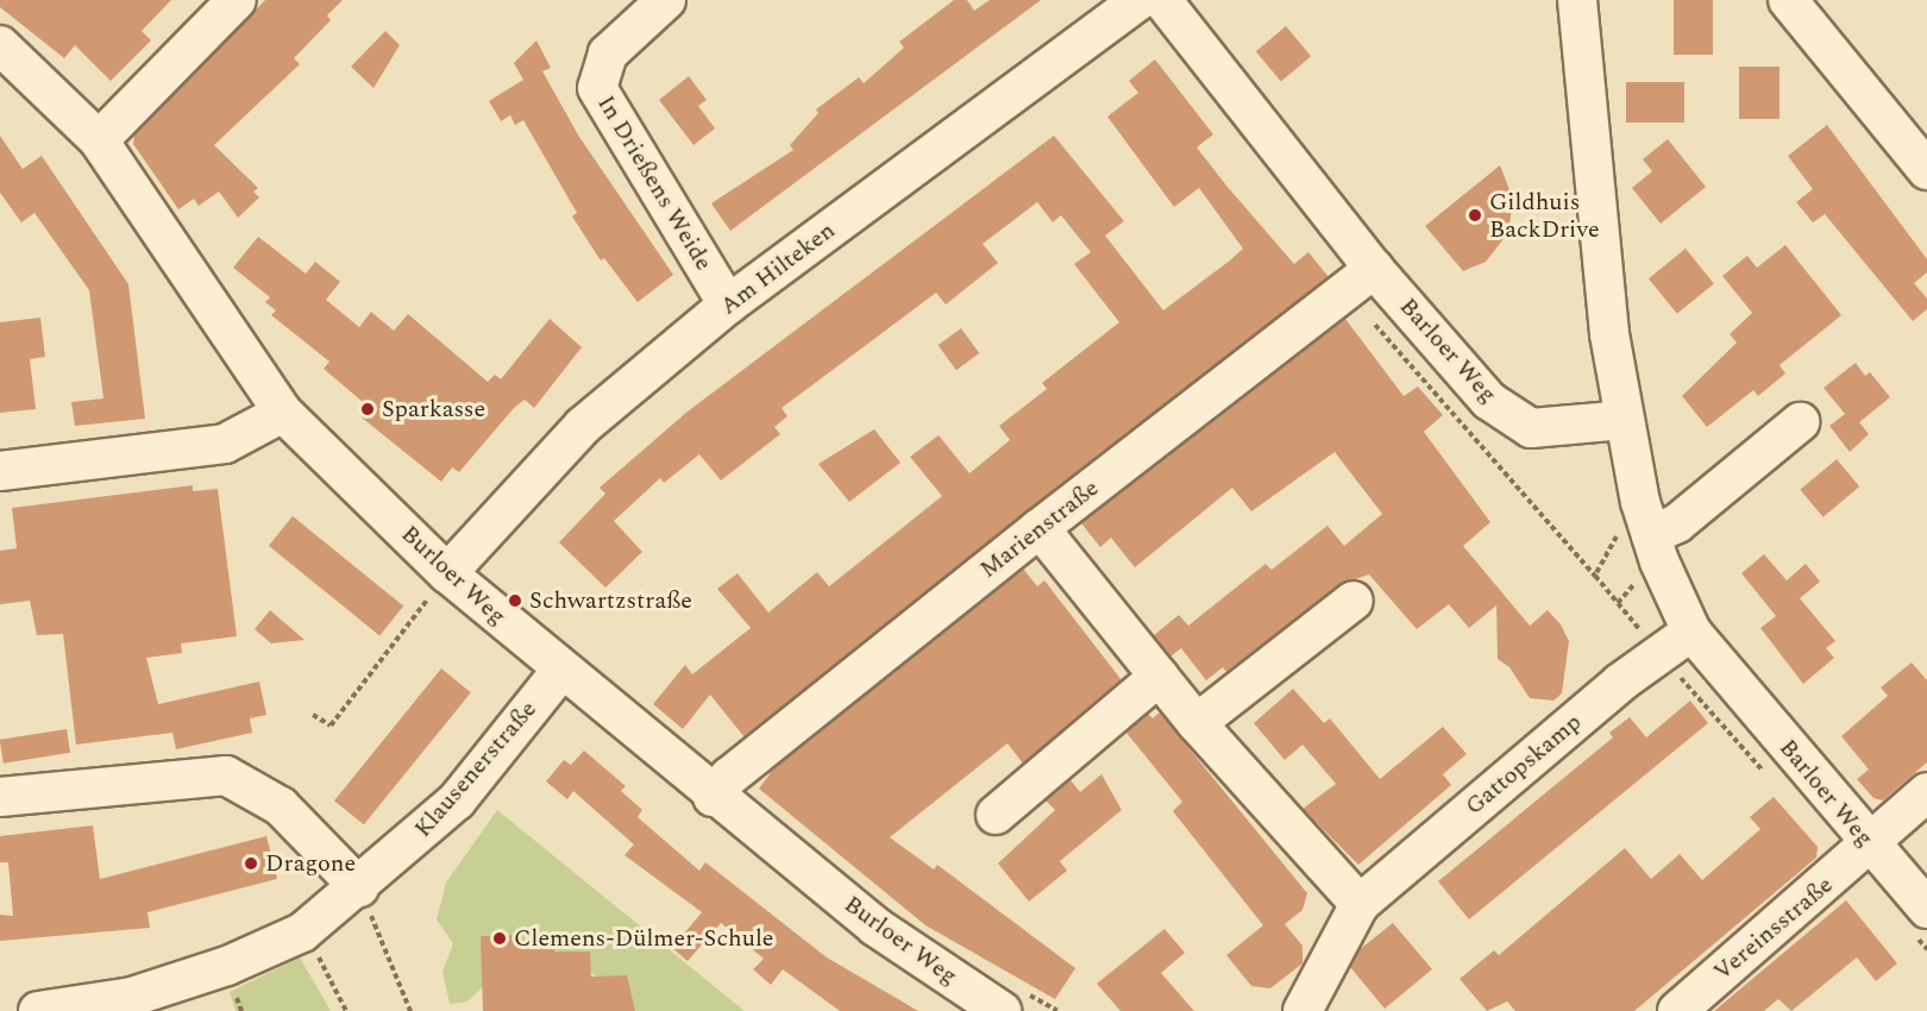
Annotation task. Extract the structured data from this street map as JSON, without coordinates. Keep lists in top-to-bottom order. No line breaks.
{"streets":{"street":["In Drießens Weide","Am Hilteken","Barloer Weg","Marienstraße","Burloer Weg","Gattopskamp","Klausenerstraße","Vereinsstraße"]},"crossings":[["In Drießens Weide","Am Hilteken"],["Am Hilteken","Burloer Weg"],["Barloer Weg","Marienstraße"],["Barloer Weg","Gattopskamp"],["Barloer Weg","Vereinsstraße"],["Marienstraße","Burloer Weg"],["Burloer Weg","Klausenerstraße"]],"places":["Gildhuis BackDrive","Sparkasse","Schwartzstraße","Dragone","Clemens-Dülmer-Schule"]}
